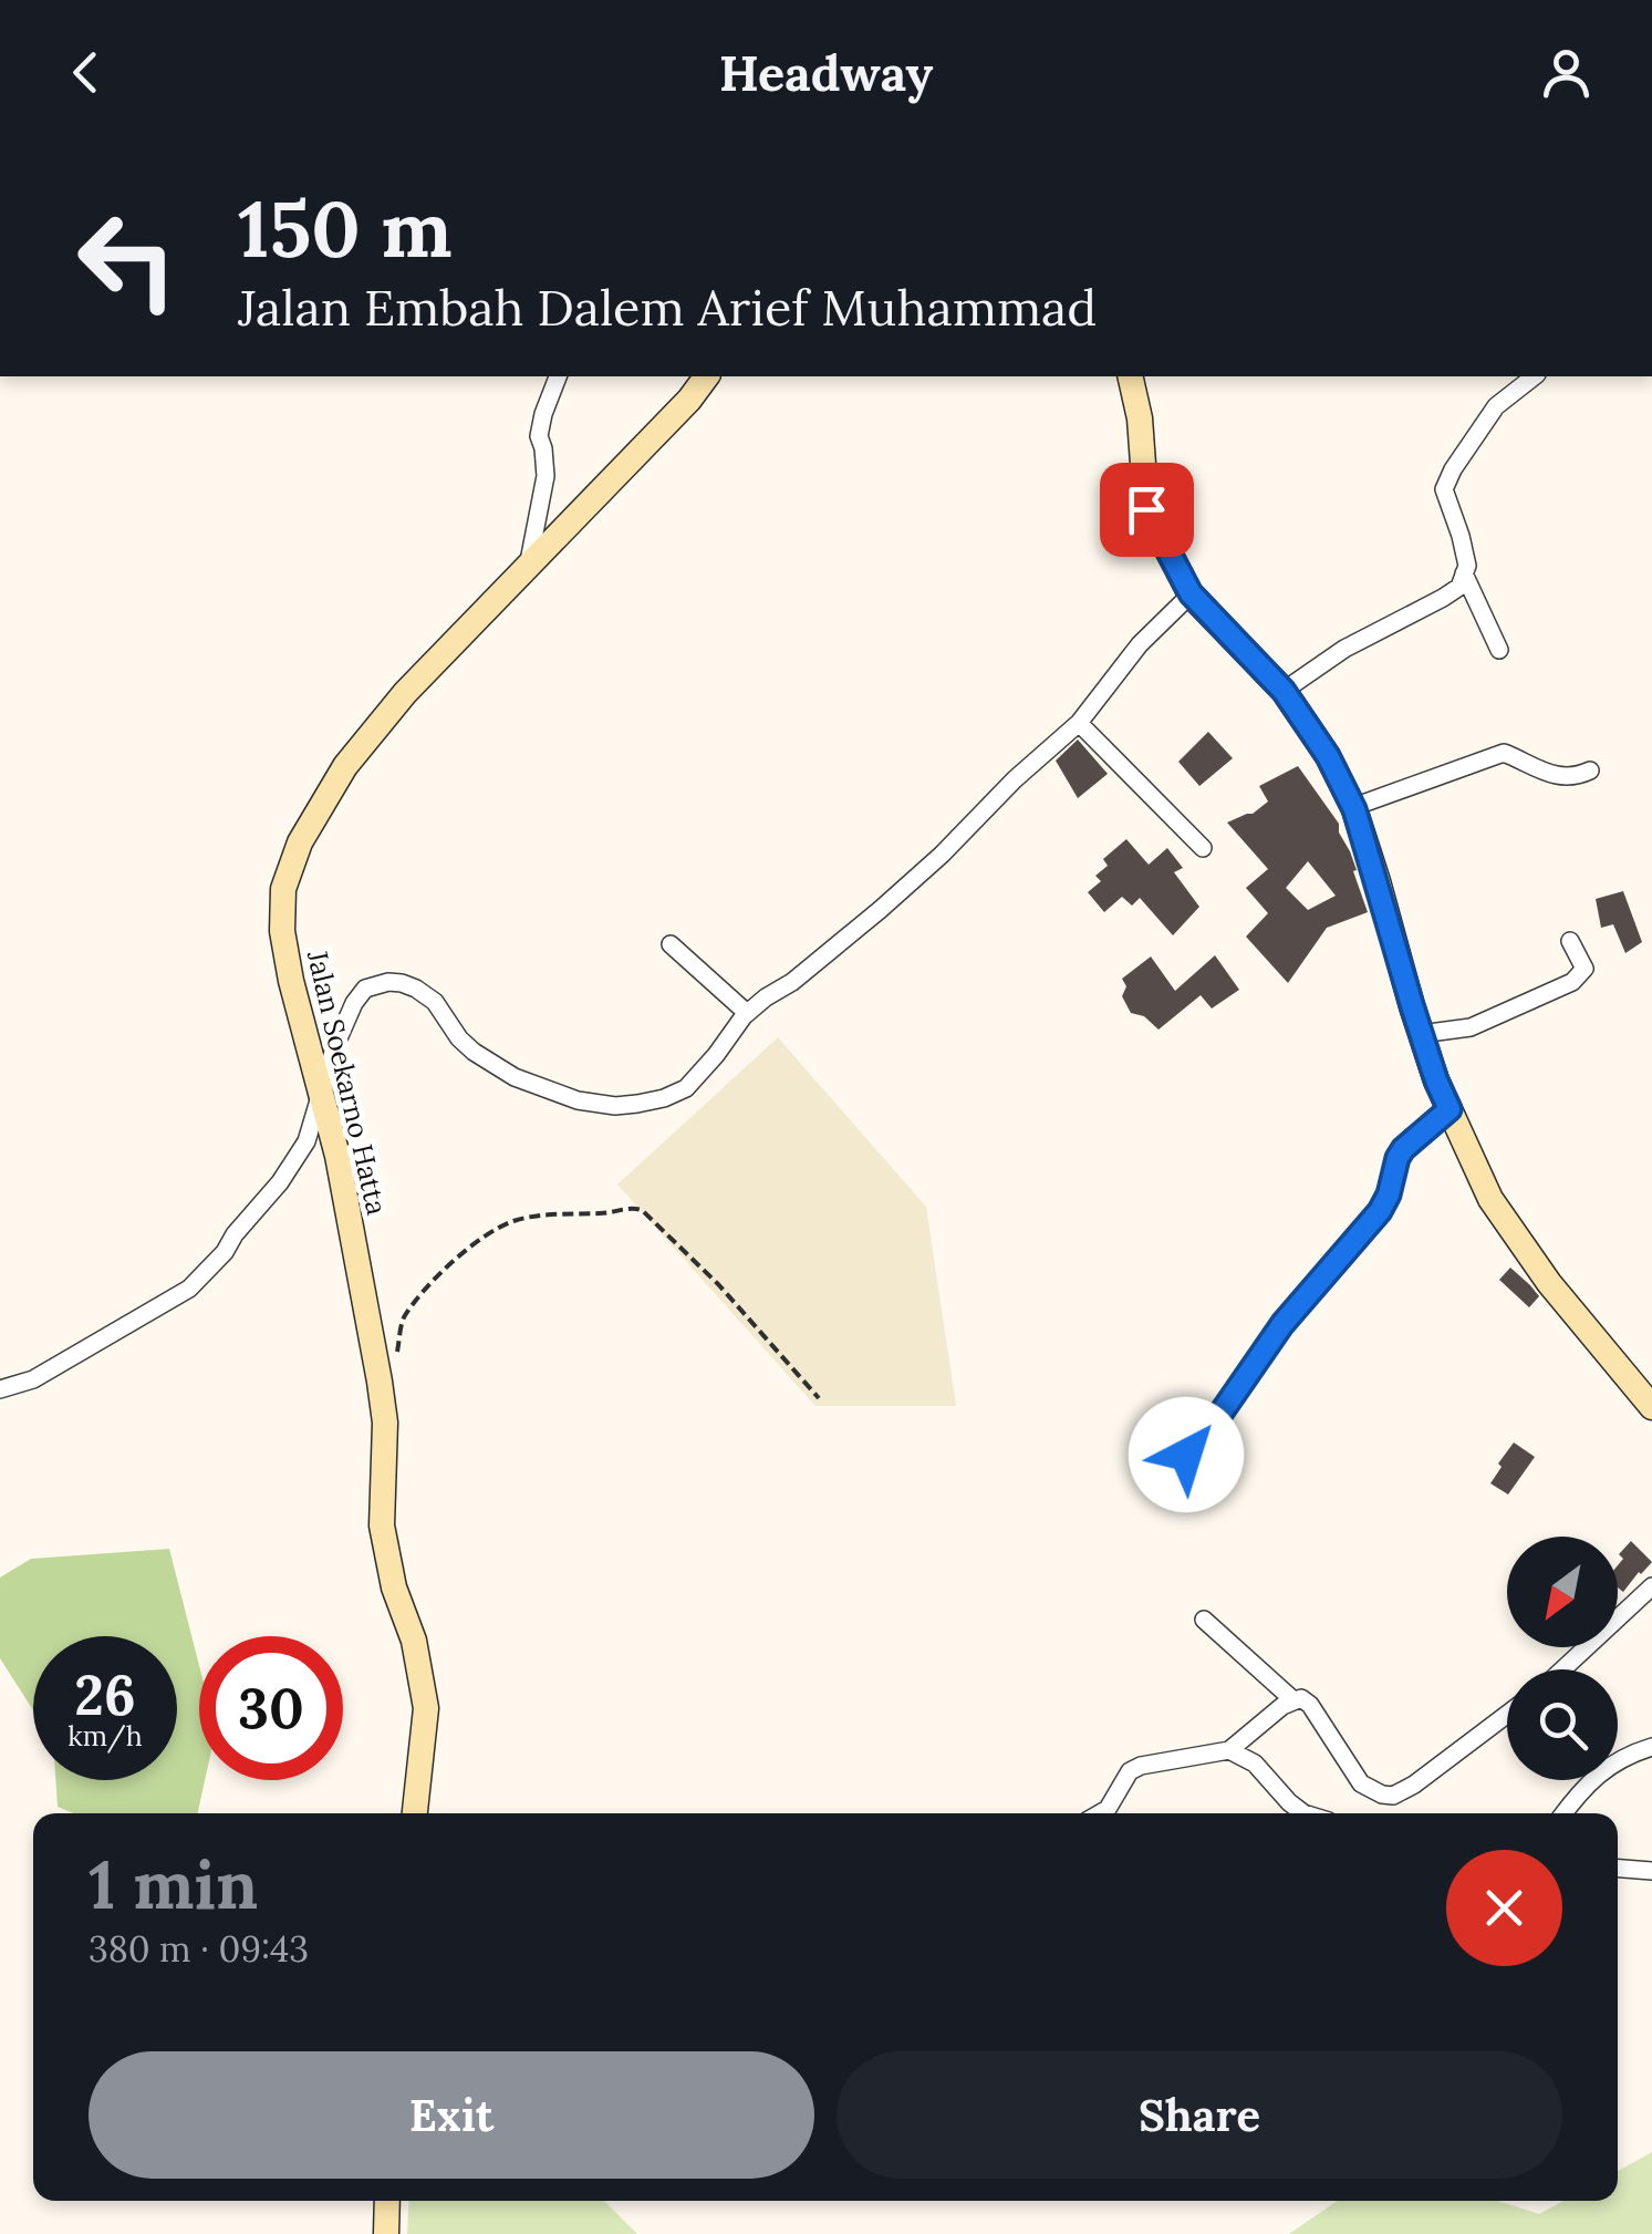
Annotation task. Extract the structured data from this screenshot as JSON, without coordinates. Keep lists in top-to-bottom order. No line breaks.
{"streets":{"street":["Jalan Soekarno Hatta"]},"north":"bottom left","page":{"header":"Headway","turn":["150 m","Jalan Embah Dalem Arief Muhammad"],"speed":"26 km/h","limit":"30","heading":["1 min","380 m · 09:43"],"buttons":["Exit","Share"]}}
